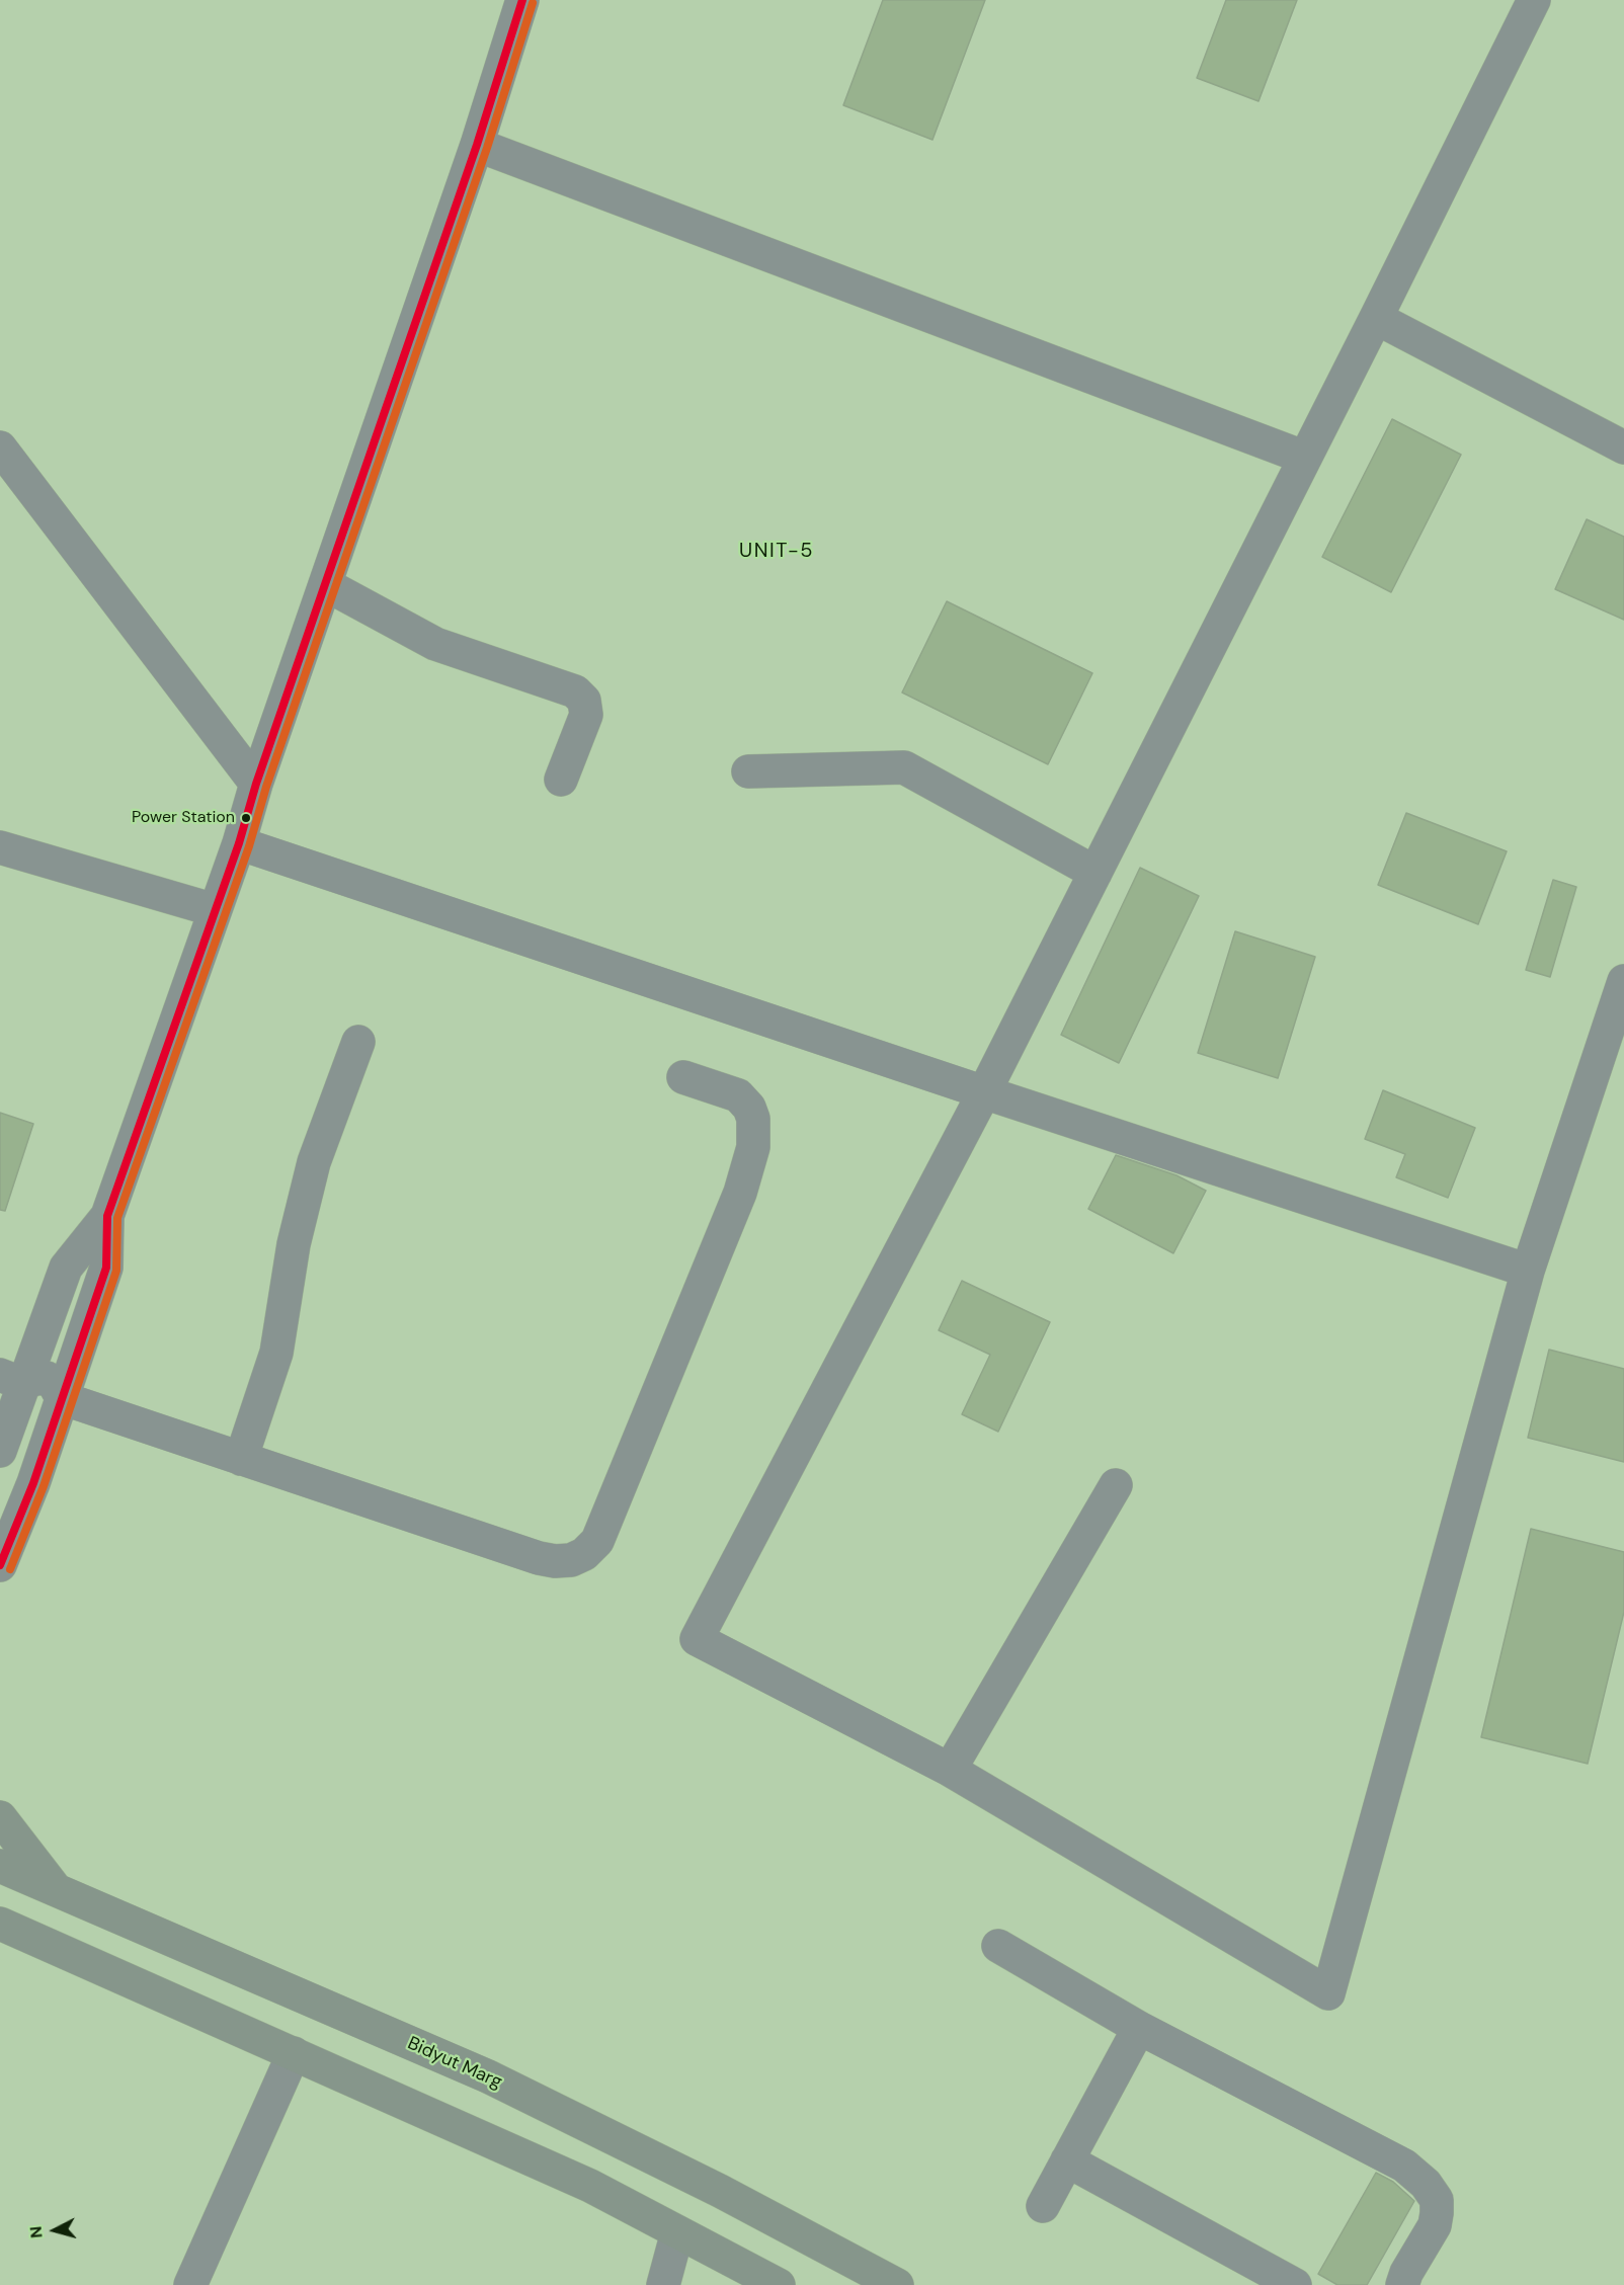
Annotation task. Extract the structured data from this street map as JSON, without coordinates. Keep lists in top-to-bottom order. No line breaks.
{"streets":{"main road":["Bidyut Marg"]},"districts":["UNIT-5"],"places":["Power Station"],"north":"left"}
